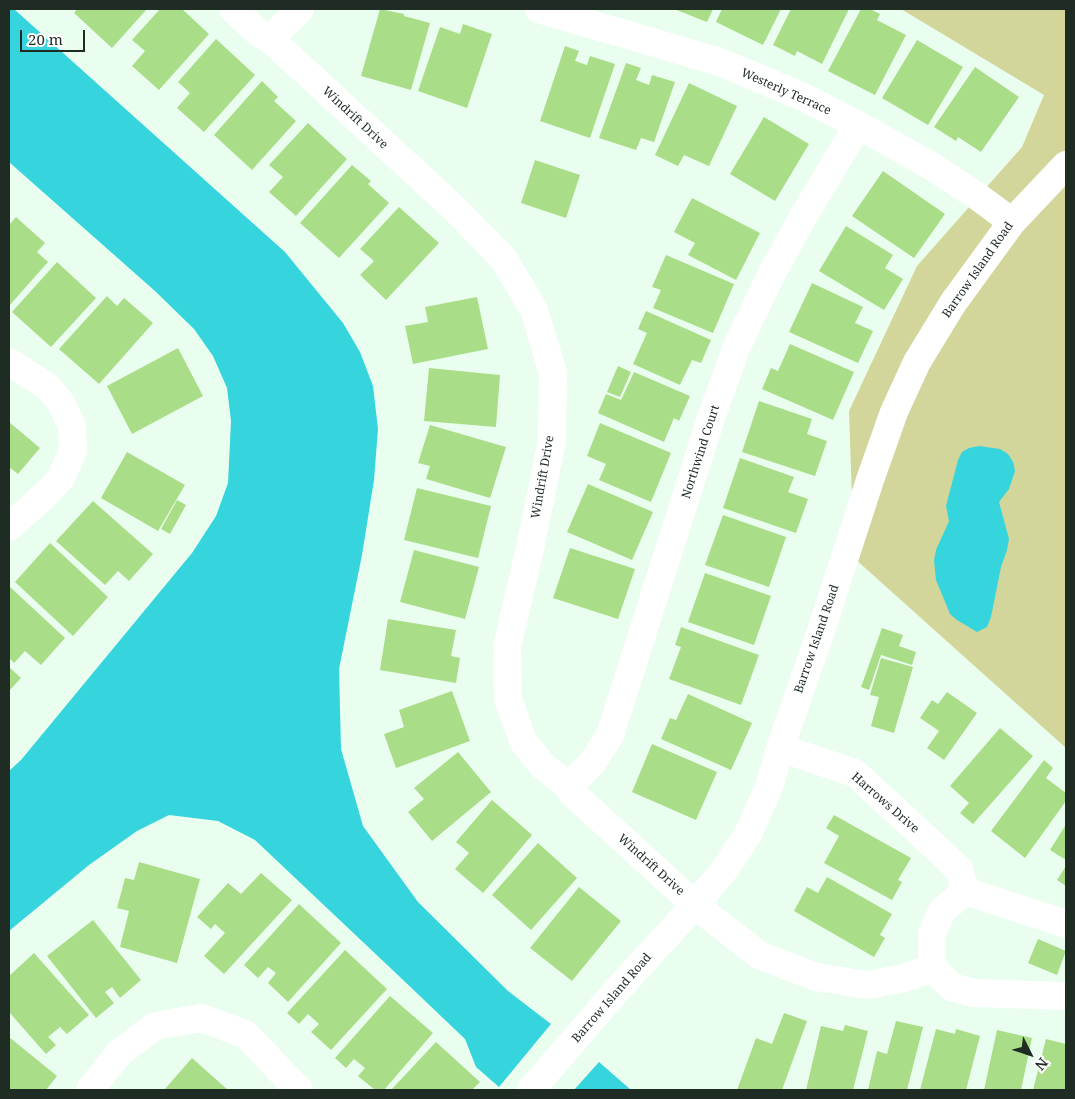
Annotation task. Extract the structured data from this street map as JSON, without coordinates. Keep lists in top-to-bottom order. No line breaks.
{"streets":{"street":["Westerly Terrace","Windrift Drive","Barrow Island Road","Northwind Court","Harrows Drive"]},"crossings":[["Westerly Terrace","Barrow Island Road"],["Westerly Terrace","Northwind Court"],["Windrift Drive","Barrow Island Road"],["Windrift Drive","Northwind Court"],["Barrow Island Road","Harrows Drive"]],"scale_bar":"20 m","north":"bottom right"}
